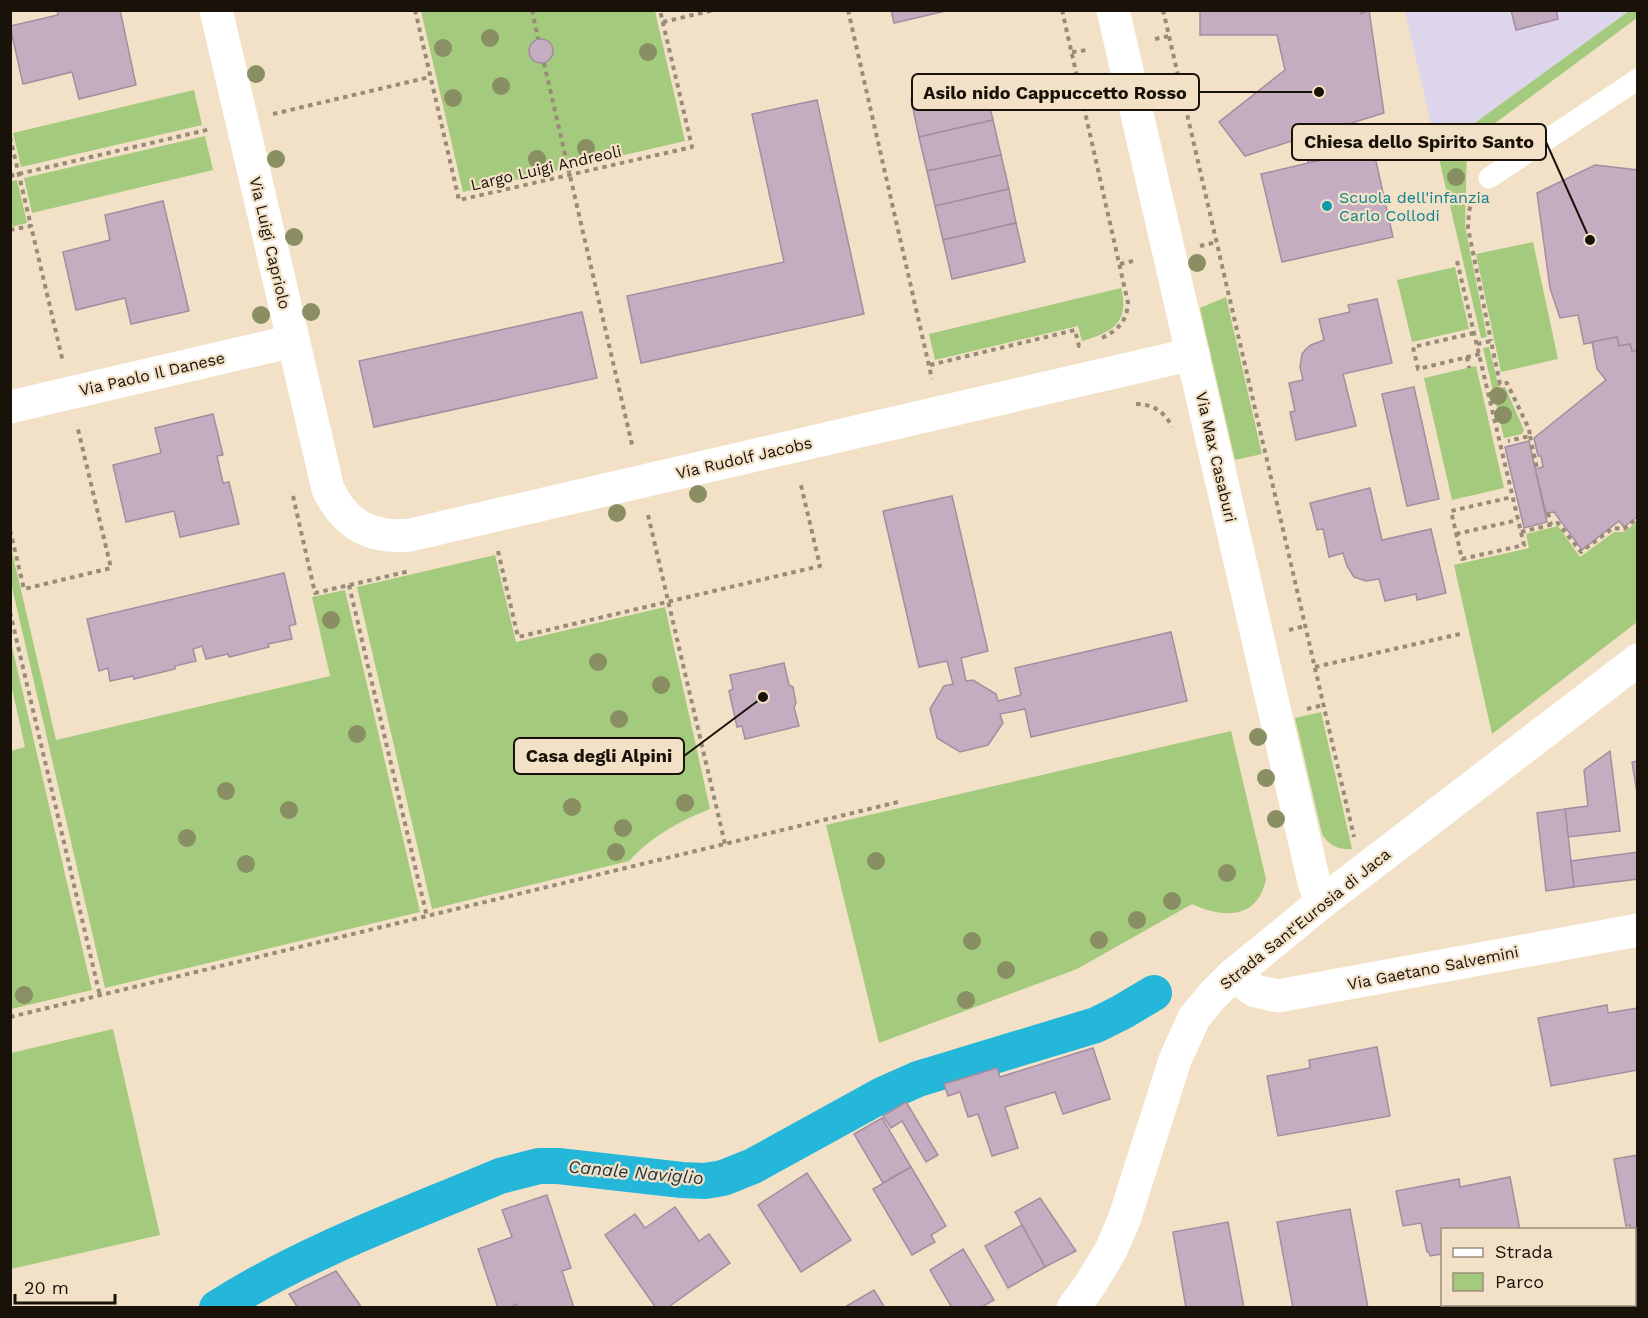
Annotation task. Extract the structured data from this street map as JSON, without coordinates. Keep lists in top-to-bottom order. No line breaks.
{"streets":{"street":["Via Luigi Capriolo","Via Paolo Il Danese","Via Max Casaburi","Via Rudolf Jacobs","Strada Sant'Eurosia di Jaca","Via Gaetano Salvemini"],"path":["Largo Luigi Andreoli"]},"crossings":[["Via Luigi Capriolo","Via Paolo Il Danese"],["Via Luigi Capriolo","Via Rudolf Jacobs"],["Via Max Casaburi","Via Rudolf Jacobs"],["Via Max Casaburi","Strada Sant'Eurosia di Jaca"],["Strada Sant'Eurosia di Jaca","Via Gaetano Salvemini"]],"water":["Canale Naviglio"],"places":["Asilo nido Cappuccetto Rosso","Scuola dell'infanzia Carlo Collodi","Chiesa dello Spirito Santo","Casa degli Alpini"],"legend":["Strada","Parco"],"scale_bar":"20 m"}
